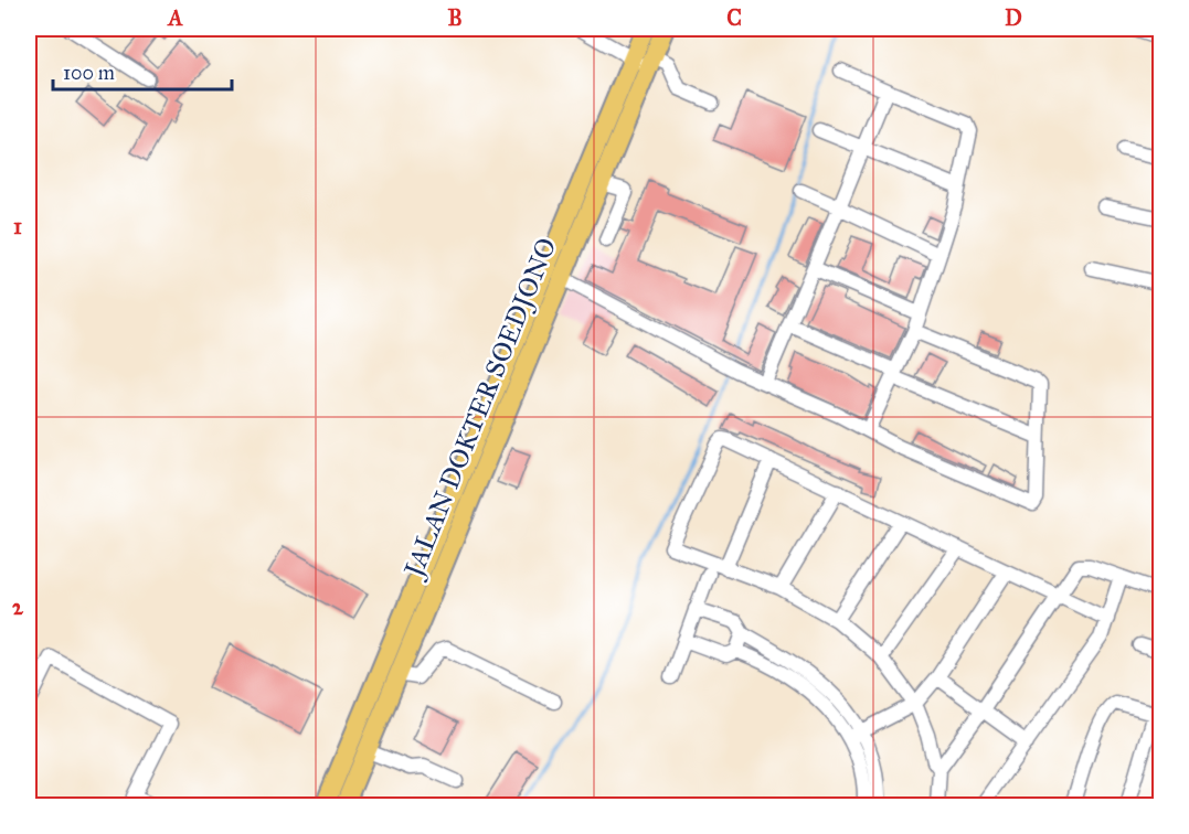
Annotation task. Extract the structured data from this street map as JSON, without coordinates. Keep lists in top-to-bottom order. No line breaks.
{"streets":{"highway":["JALAN DOKTER SOEDJONO"]},"scale_bar":"100 m","grid":{"columns":["A","B","C","D"],"rows":["1","2"]}}
